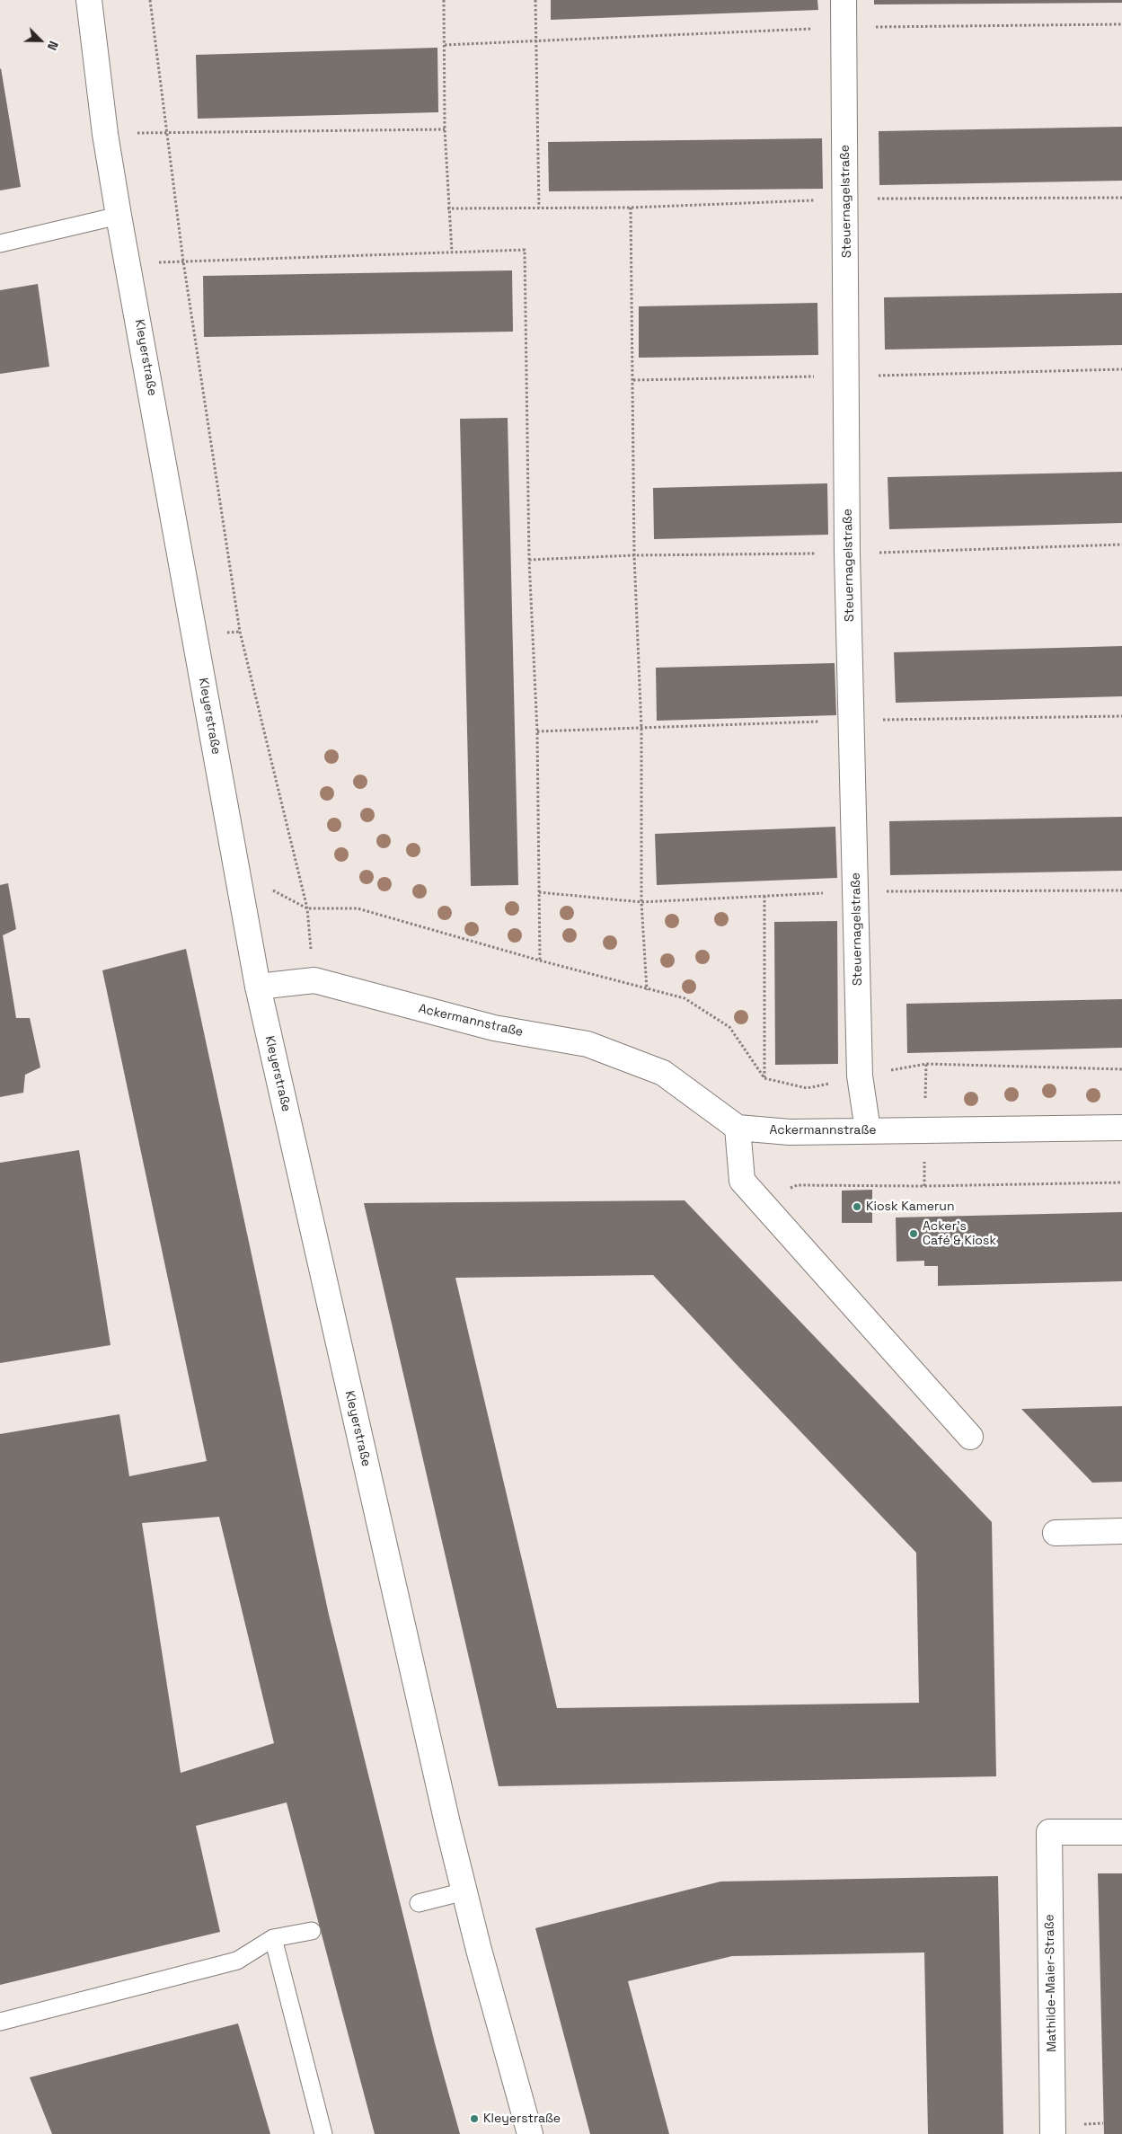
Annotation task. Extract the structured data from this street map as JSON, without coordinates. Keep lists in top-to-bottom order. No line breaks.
{"streets":{"street":["Steuernagelstraße","Kleyerstraße","Ackermannstraße","Mathilde-Maier-Straße"]},"crossings":[["Steuernagelstraße","Ackermannstraße"],["Kleyerstraße","Ackermannstraße"]],"places":["Kiosk Kamerun","Acker's Café & Kiosk","Kleyerstraße"],"north":"bottom right"}
